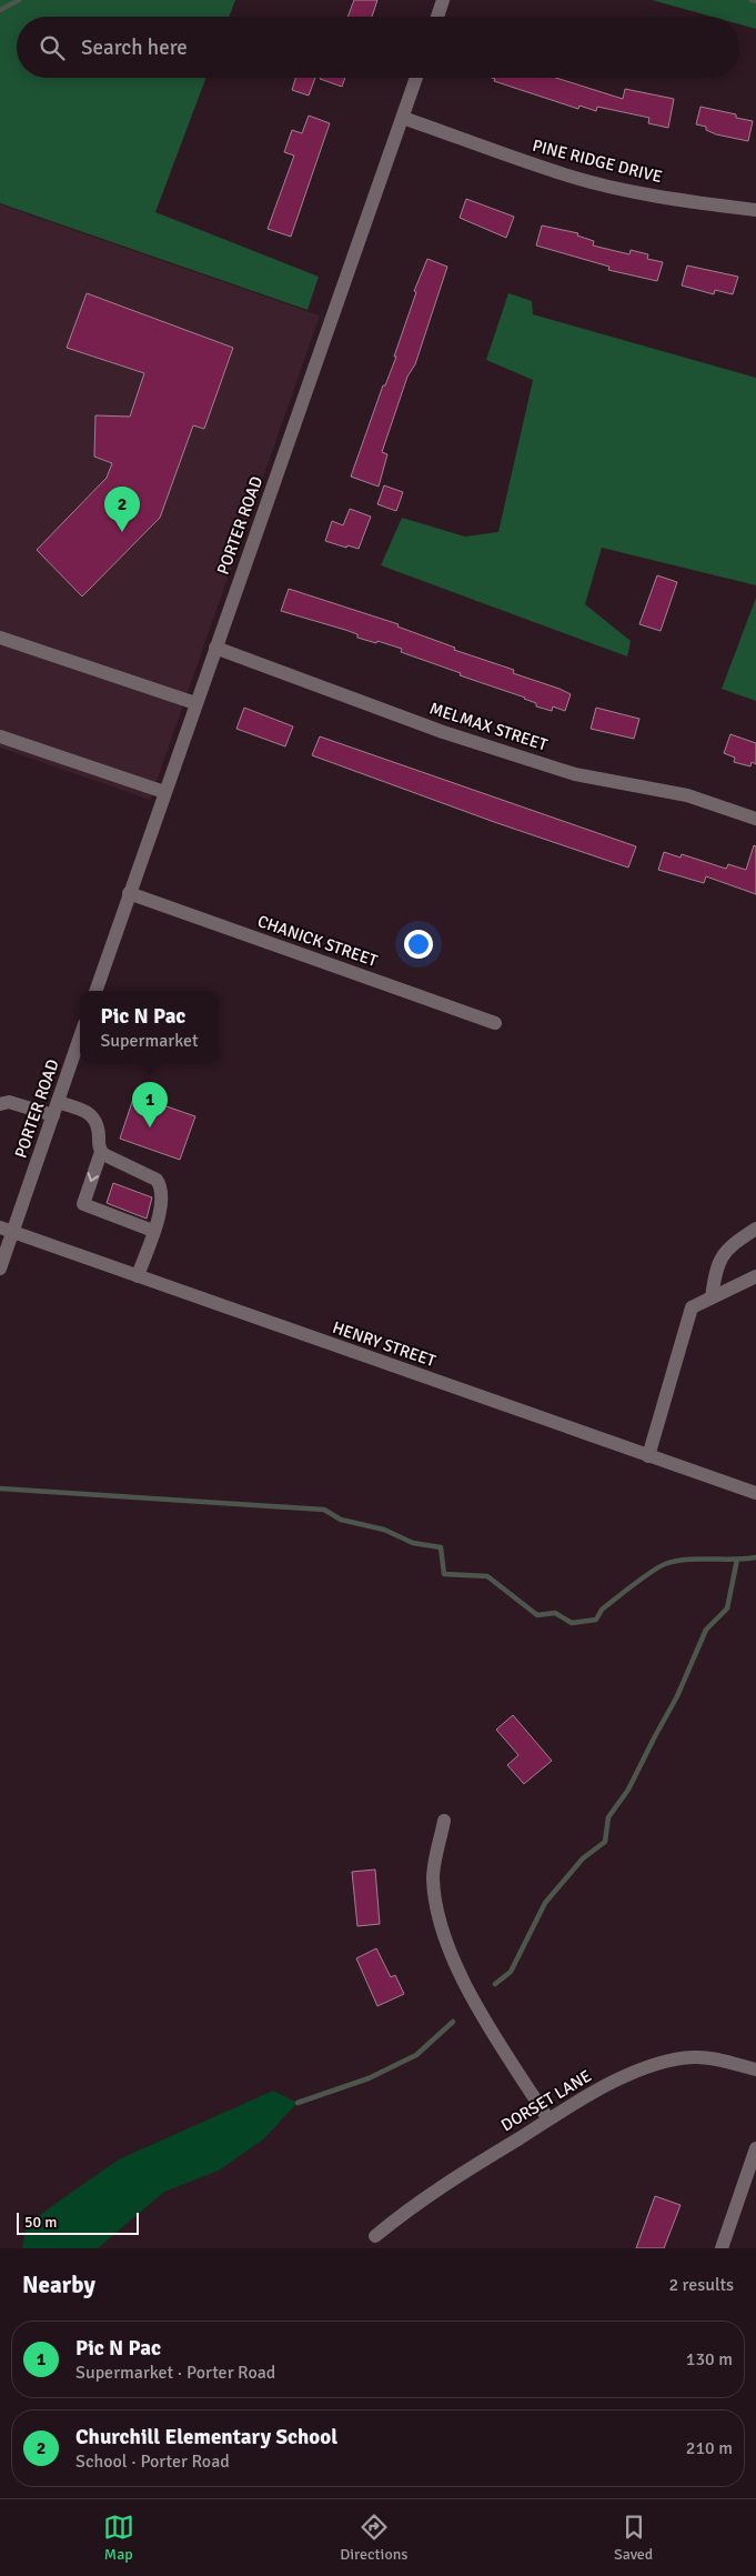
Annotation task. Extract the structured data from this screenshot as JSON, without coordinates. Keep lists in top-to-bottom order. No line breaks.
{"streets":{"street":["PINE RIDGE DRIVE","PORTER ROAD","MELMAX STREET","CHANICK STREET","HENRY STREET","DORSET LANE"]},"crossings":[["PINE RIDGE DRIVE","PORTER ROAD"],["PORTER ROAD","MELMAX STREET"],["PORTER ROAD","CHANICK STREET"],["PORTER ROAD","HENRY STREET"]],"scale_bar":"50 m","page":{"search":"Search here","pins":["2","1"],"popup":["Pic N Pac","Supermarket"],"scale":"50 m","heading":["Nearby","2 results"],"list":[{"mark":"1","name":"Pic N Pac","note":"Supermarket · Porter Road","value":"130 m"},{"mark":"2","name":"Churchill Elementary School","note":"School · Porter Road","value":"210 m"}],"nav":["Map","Directions","Saved"]}}
